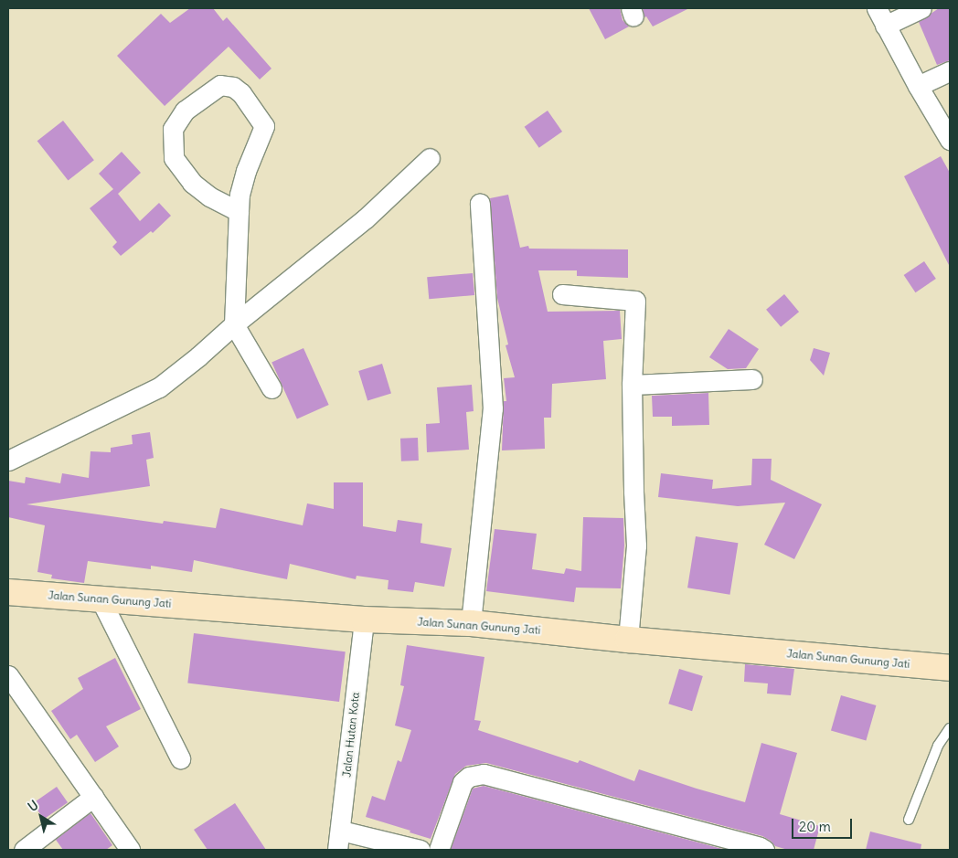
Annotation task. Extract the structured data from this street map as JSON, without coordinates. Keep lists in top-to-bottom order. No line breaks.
{"streets":{"street":["Jalan Sunan Gunung Jati","Jalan Hutan Kota"]},"crossings":[["Jalan Sunan Gunung Jati","Jalan Hutan Kota"]],"scale_bar":"20 m","north":"top left"}
